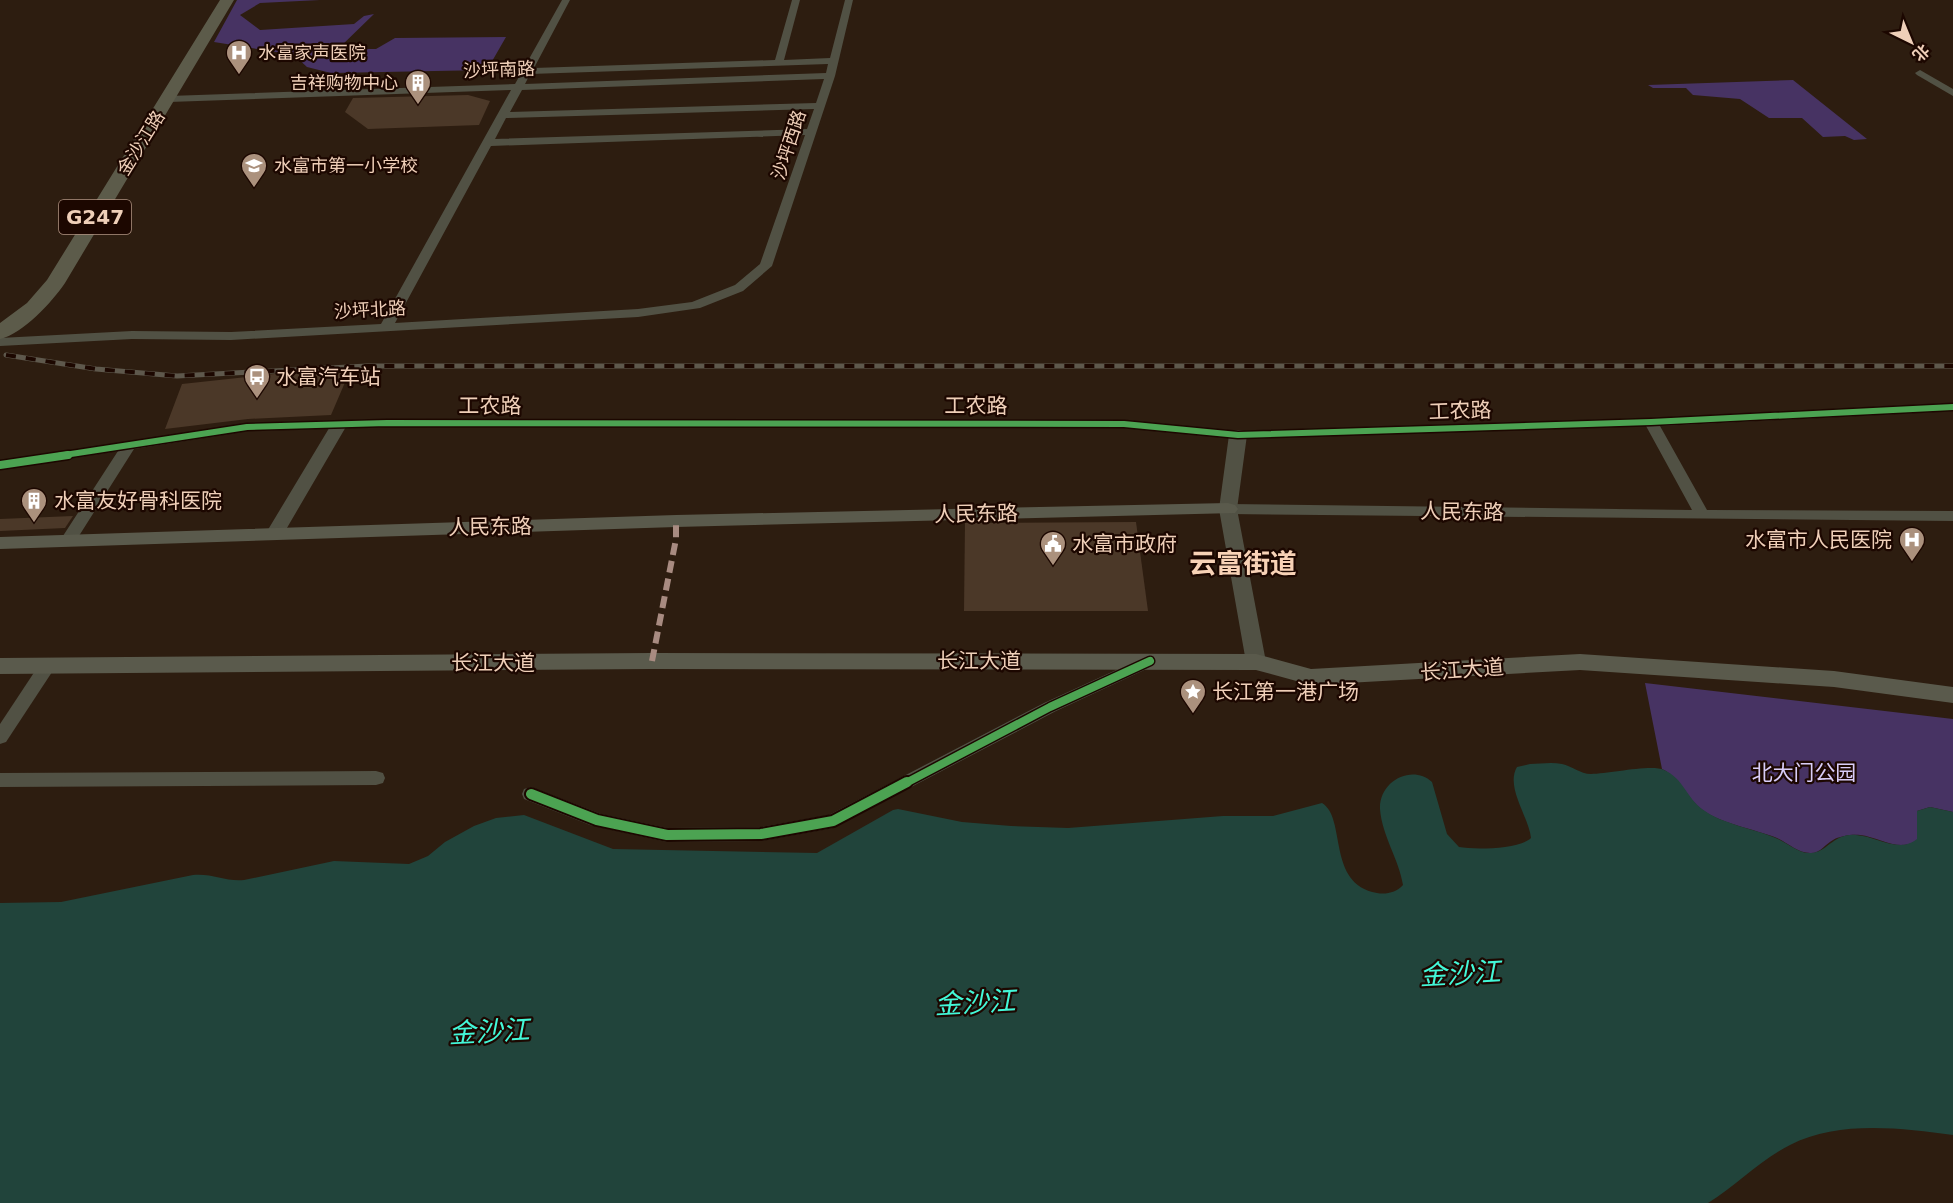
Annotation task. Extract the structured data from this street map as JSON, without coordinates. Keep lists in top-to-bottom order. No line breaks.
{"streets":{"highway":["金沙江路","G247"],"main road":["人民东路","长江大道"],"street":["沙坪南路","沙坪西路","沙坪北路","工农路"]},"crossings":[["沙坪南路","金沙江路"],["沙坪南路","沙坪西路"],["沙坪西路","沙坪北路"]],"districts":["云富街道"],"water":["金沙江"],"parks":["北大门公园"],"places":{"hospital":["水富家声医院","水富市人民医院"],"building":["吉祥购物中心","水富友好骨科医院"],"school or university":["水富市第一小学校"],"bus stop":["水富汽车站"],"public building":["水富市政府"],"place":["长江第一港广场"]},"north":"bottom right"}
